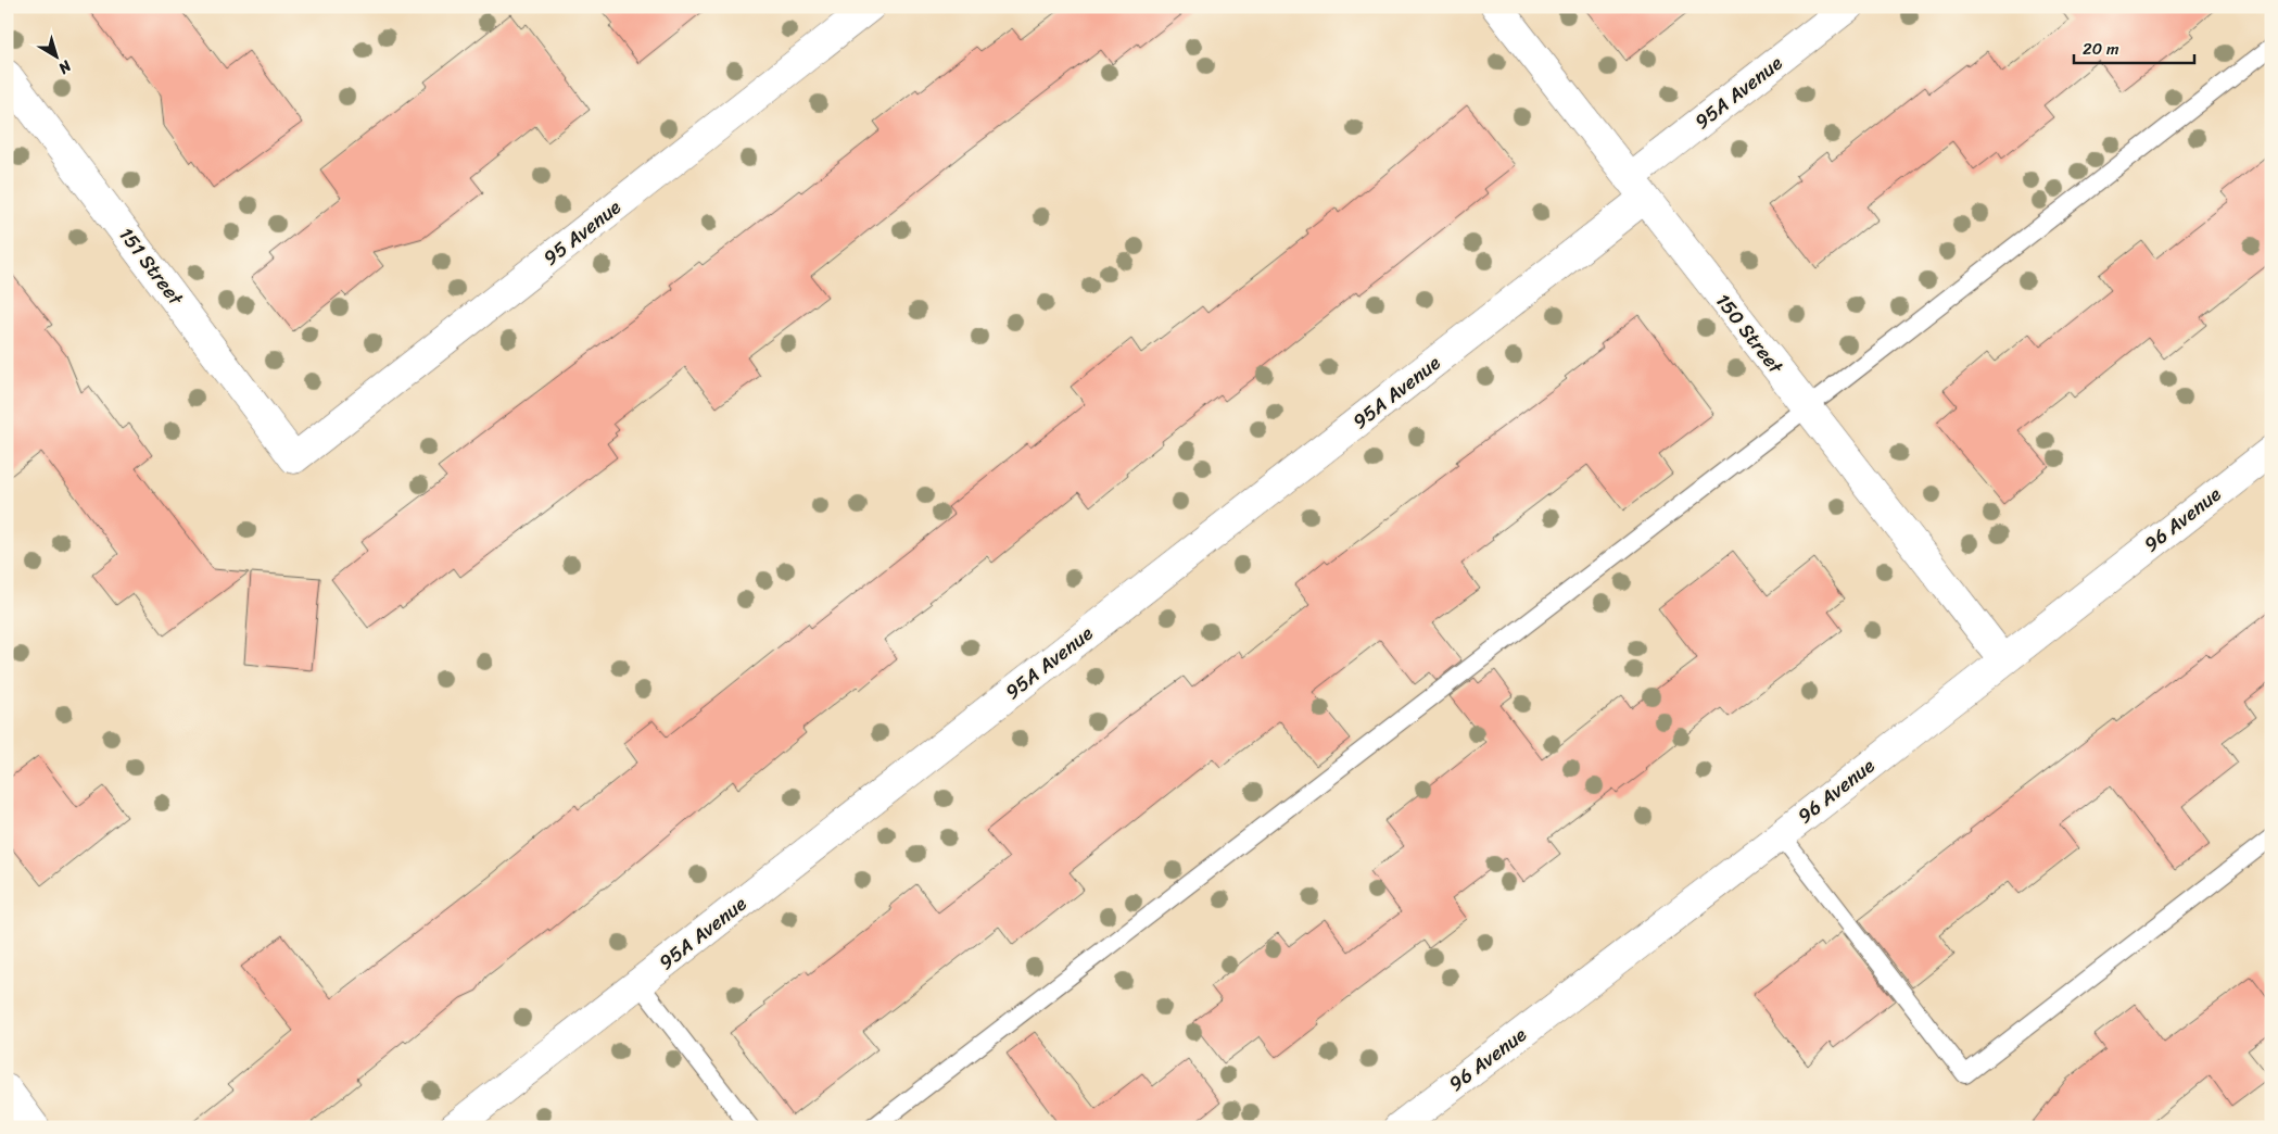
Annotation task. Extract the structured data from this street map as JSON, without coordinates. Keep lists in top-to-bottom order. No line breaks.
{"streets":{"street":["95A Avenue","95 Avenue","151 Street","150 Street","96 Avenue"]},"crossings":[["95A Avenue","150 Street"],["95 Avenue","151 Street"],["150 Street","96 Avenue"]],"scale_bar":"20 m","north":"bottom right"}
